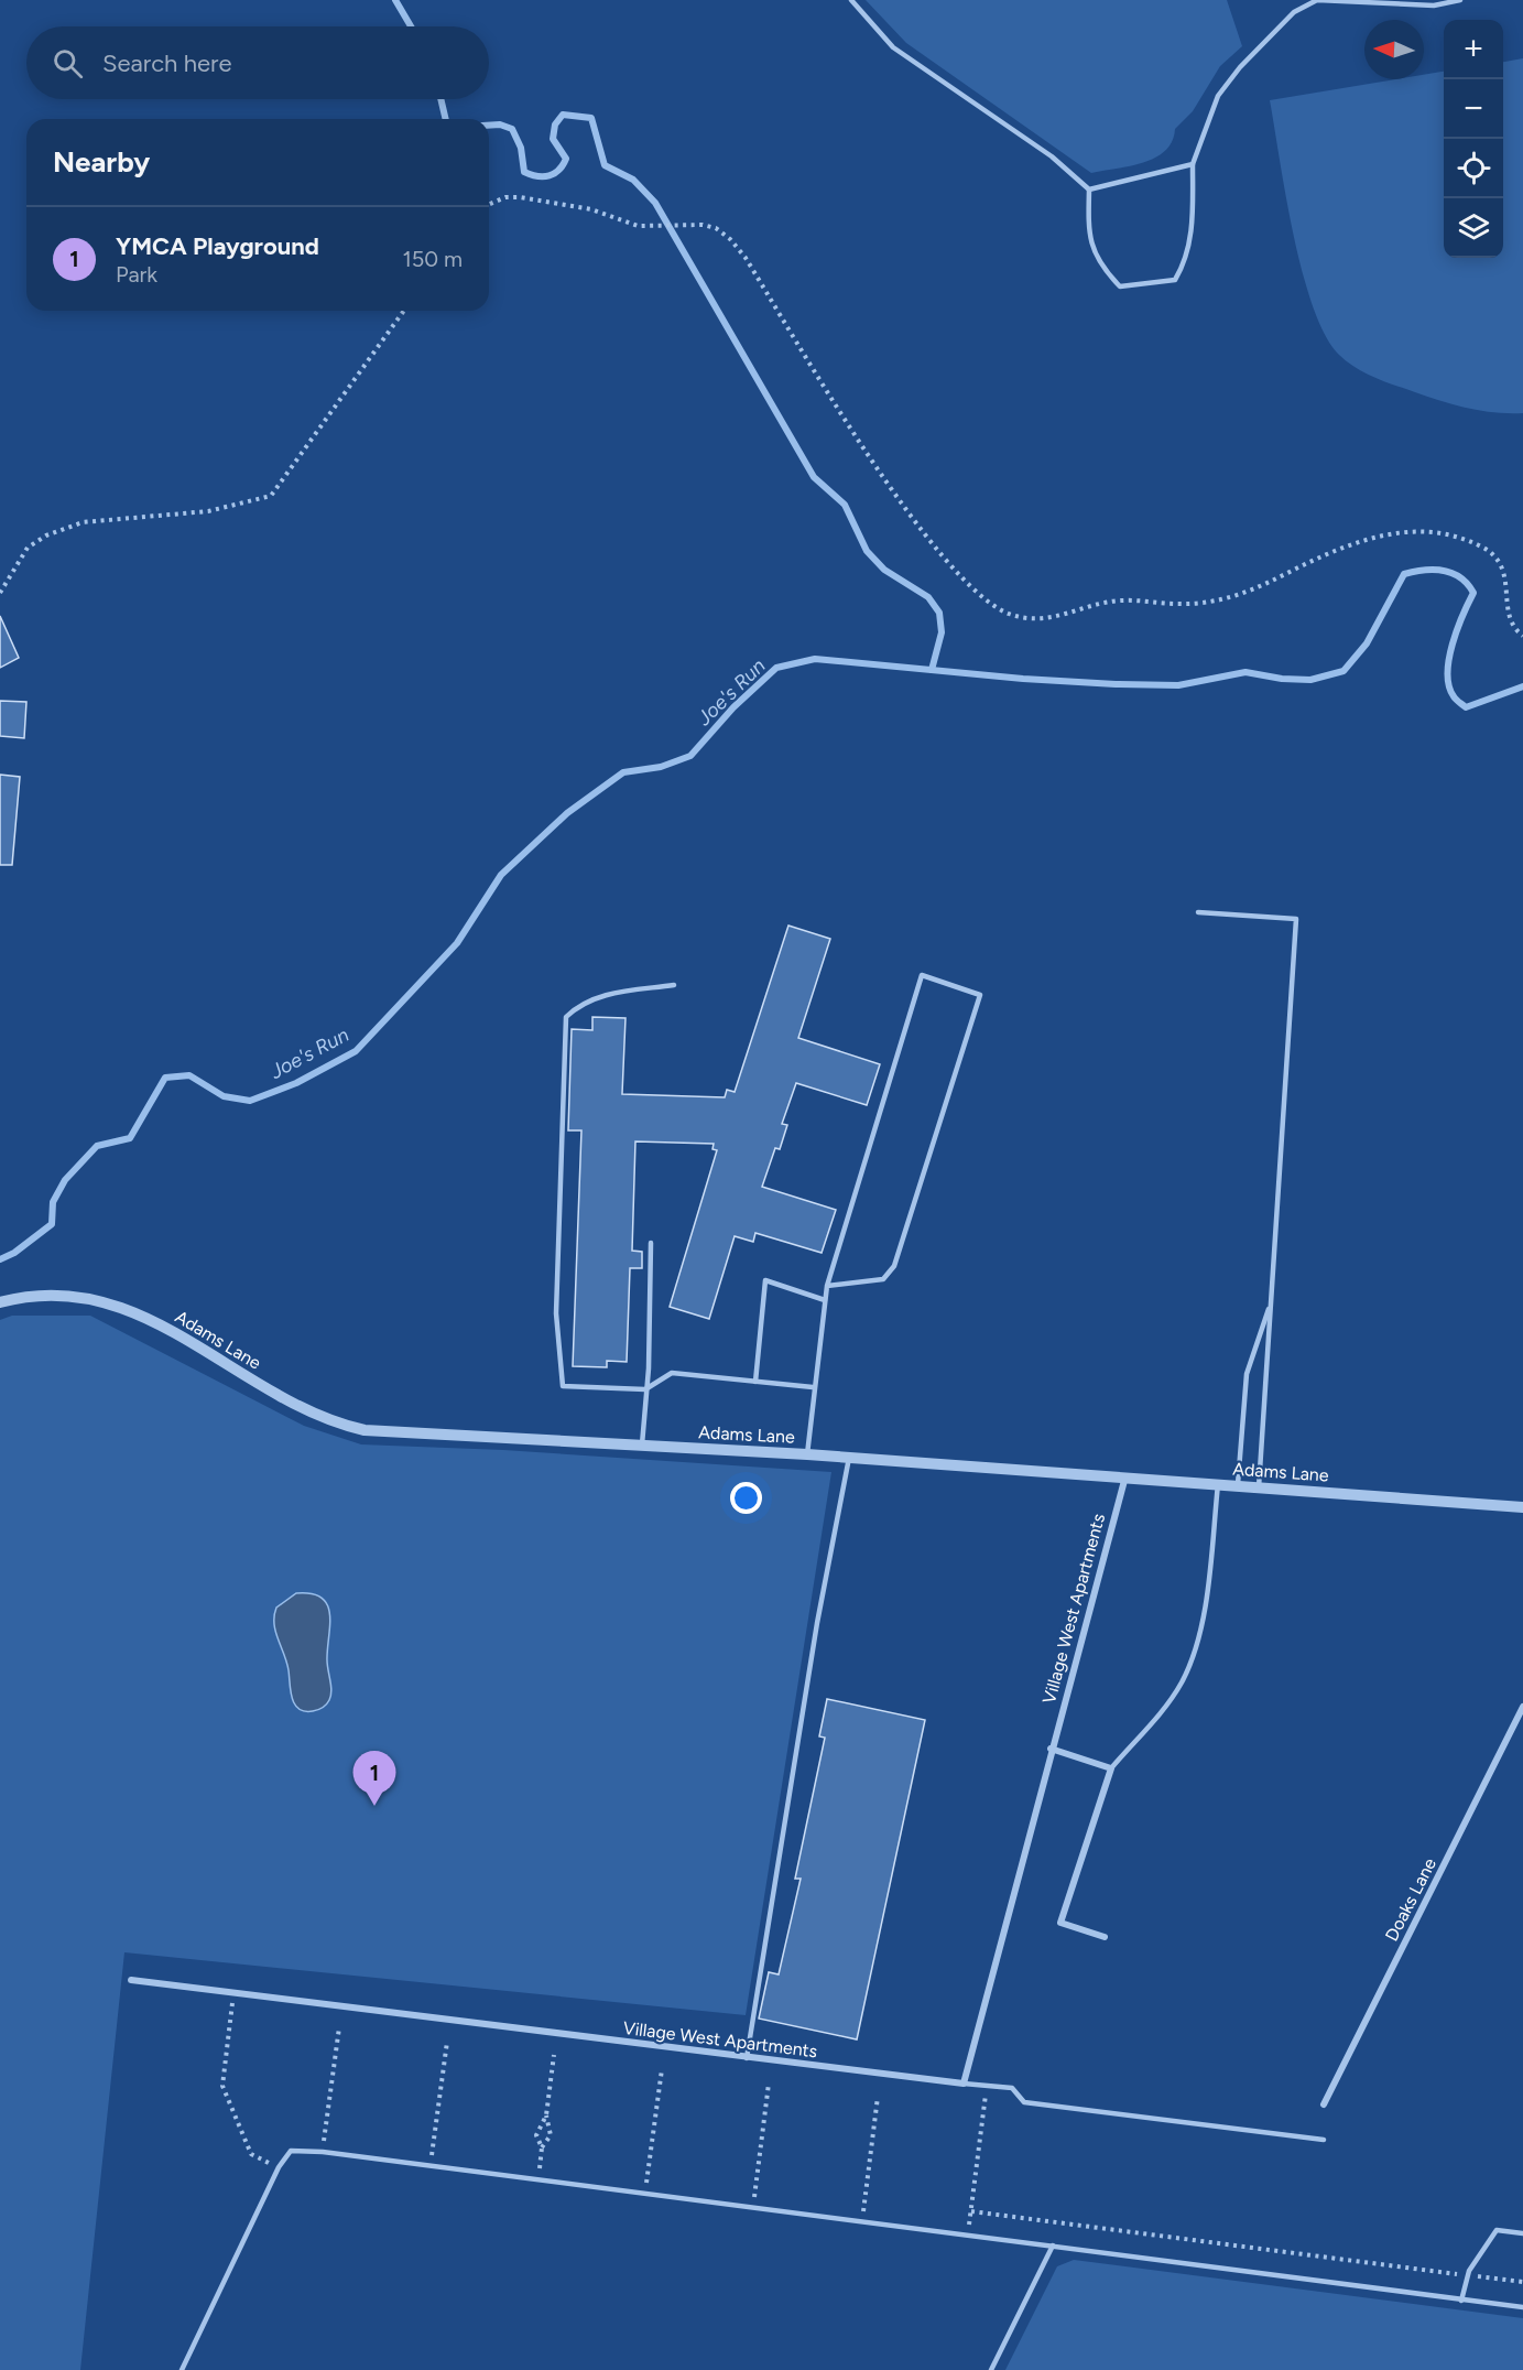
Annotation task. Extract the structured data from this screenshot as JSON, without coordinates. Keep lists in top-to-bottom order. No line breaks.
{"streets":{"street":["Adams Lane","Village West Apartments","Doaks Lane"]},"crossings":[["Adams Lane","Village West Apartments"]],"water":["Joe's Run"],"north":"left","page":{"map_buttons":["+","−"],"search":"Search here","heading":"Nearby","list":[{"mark":"1","name":"YMCA Playground","note":"Park","value":"150 m"}],"pins":"1"}}
